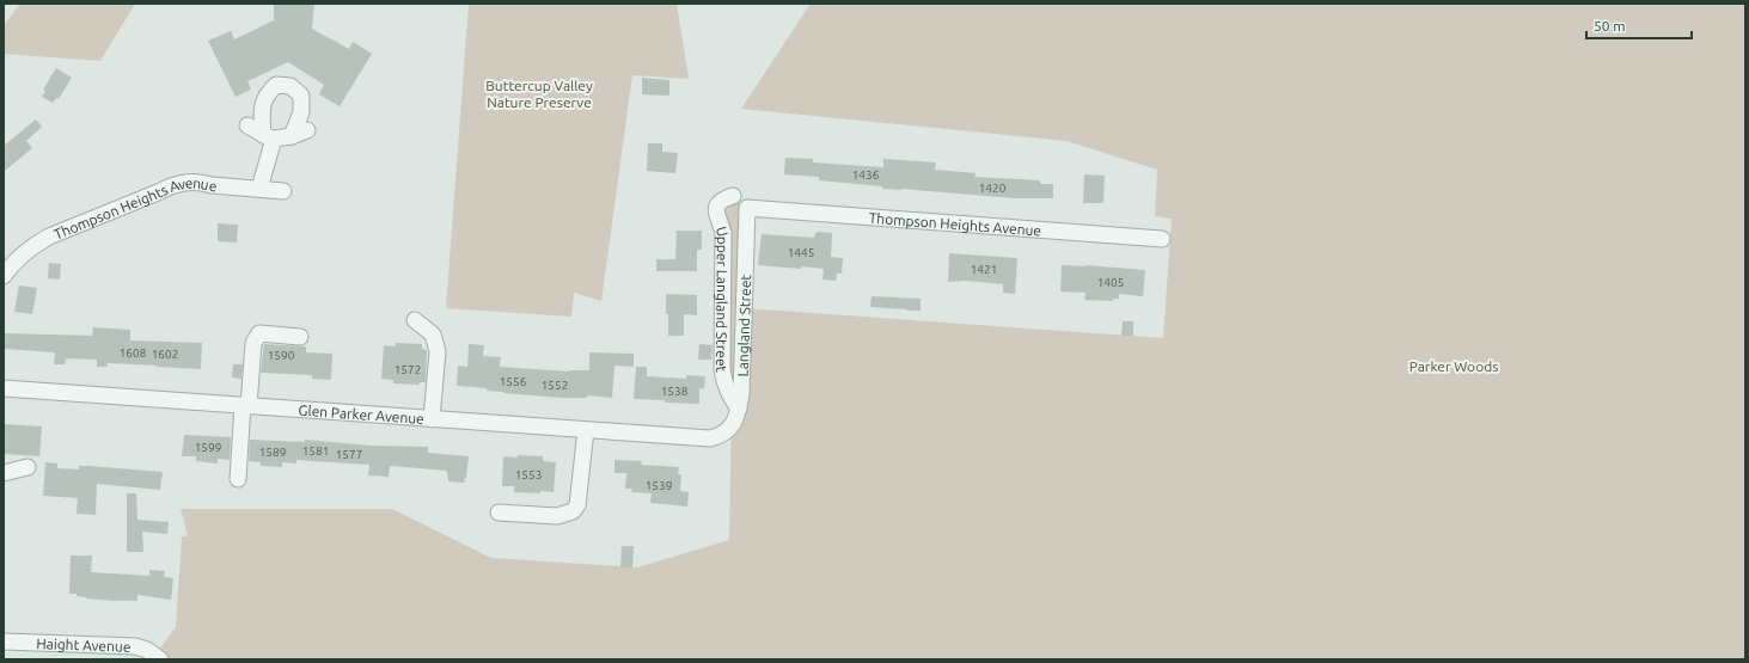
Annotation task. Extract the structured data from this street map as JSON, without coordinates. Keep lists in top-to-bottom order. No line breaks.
{"streets":{"street":["Thompson Heights Avenue","Upper Langland Street","Langland Street","Glen Parker Avenue","Haight Avenue"]},"crossings":[["Thompson Heights Avenue","Langland Street"],["Upper Langland Street","Langland Street"],["Langland Street","Glen Parker Avenue"]],"parks":["Buttercup Valley Nature Preserve","Parker Woods"],"house_numbers":["1436","1420","1445","1421","1405","1608","1602","1590","1572","1556","1552","1538","1599","1581","1589","1577","1553","1539"],"scale_bar":"50 m"}
